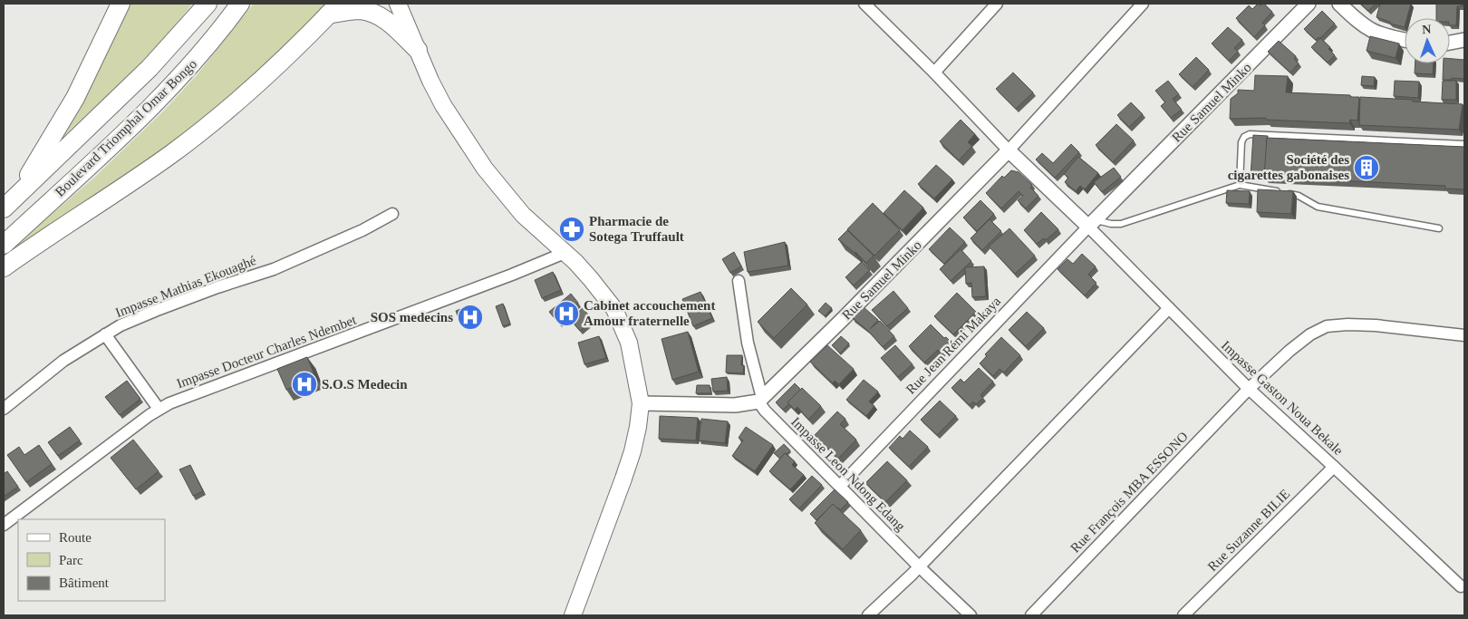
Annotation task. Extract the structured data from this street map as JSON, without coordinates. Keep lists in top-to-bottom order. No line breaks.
{"streets":{"main road":["Boulevard Triomphal Omar Bongo"],"street":["Rue Samuel Minko","Impasse Mathias Ekouaghé","Rue Jean Rémi Makaya","Impasse Docteur Charles Ndembet","Impasse Gaston Noua Bekale","Impasse Leon Ndong Edang","Rue François MBA ESSONO","Rue Suzanne BILIE"]},"crossings":[["Rue Samuel Minko","Rue Jean Rémi Makaya"],["Rue Samuel Minko","Impasse Gaston Noua Bekale"],["Rue Samuel Minko","Impasse Leon Ndong Edang"],["Rue Jean Rémi Makaya","Impasse Gaston Noua Bekale"],["Rue Jean Rémi Makaya","Impasse Leon Ndong Edang"],["Impasse Gaston Noua Bekale","Rue François MBA ESSONO"],["Impasse Gaston Noua Bekale","Rue Suzanne BILIE"]],"places":{"building":["Société des cigarettes gabonaises"],"pharmacy":["Pharmacie de Sotega Truffault"],"hospital":["Cabinet accouchement Amour fraternelle","SOS medecins","S.O.S Medecin"]},"legend":["Route","Parc","Bâtiment"],"north":"top"}
